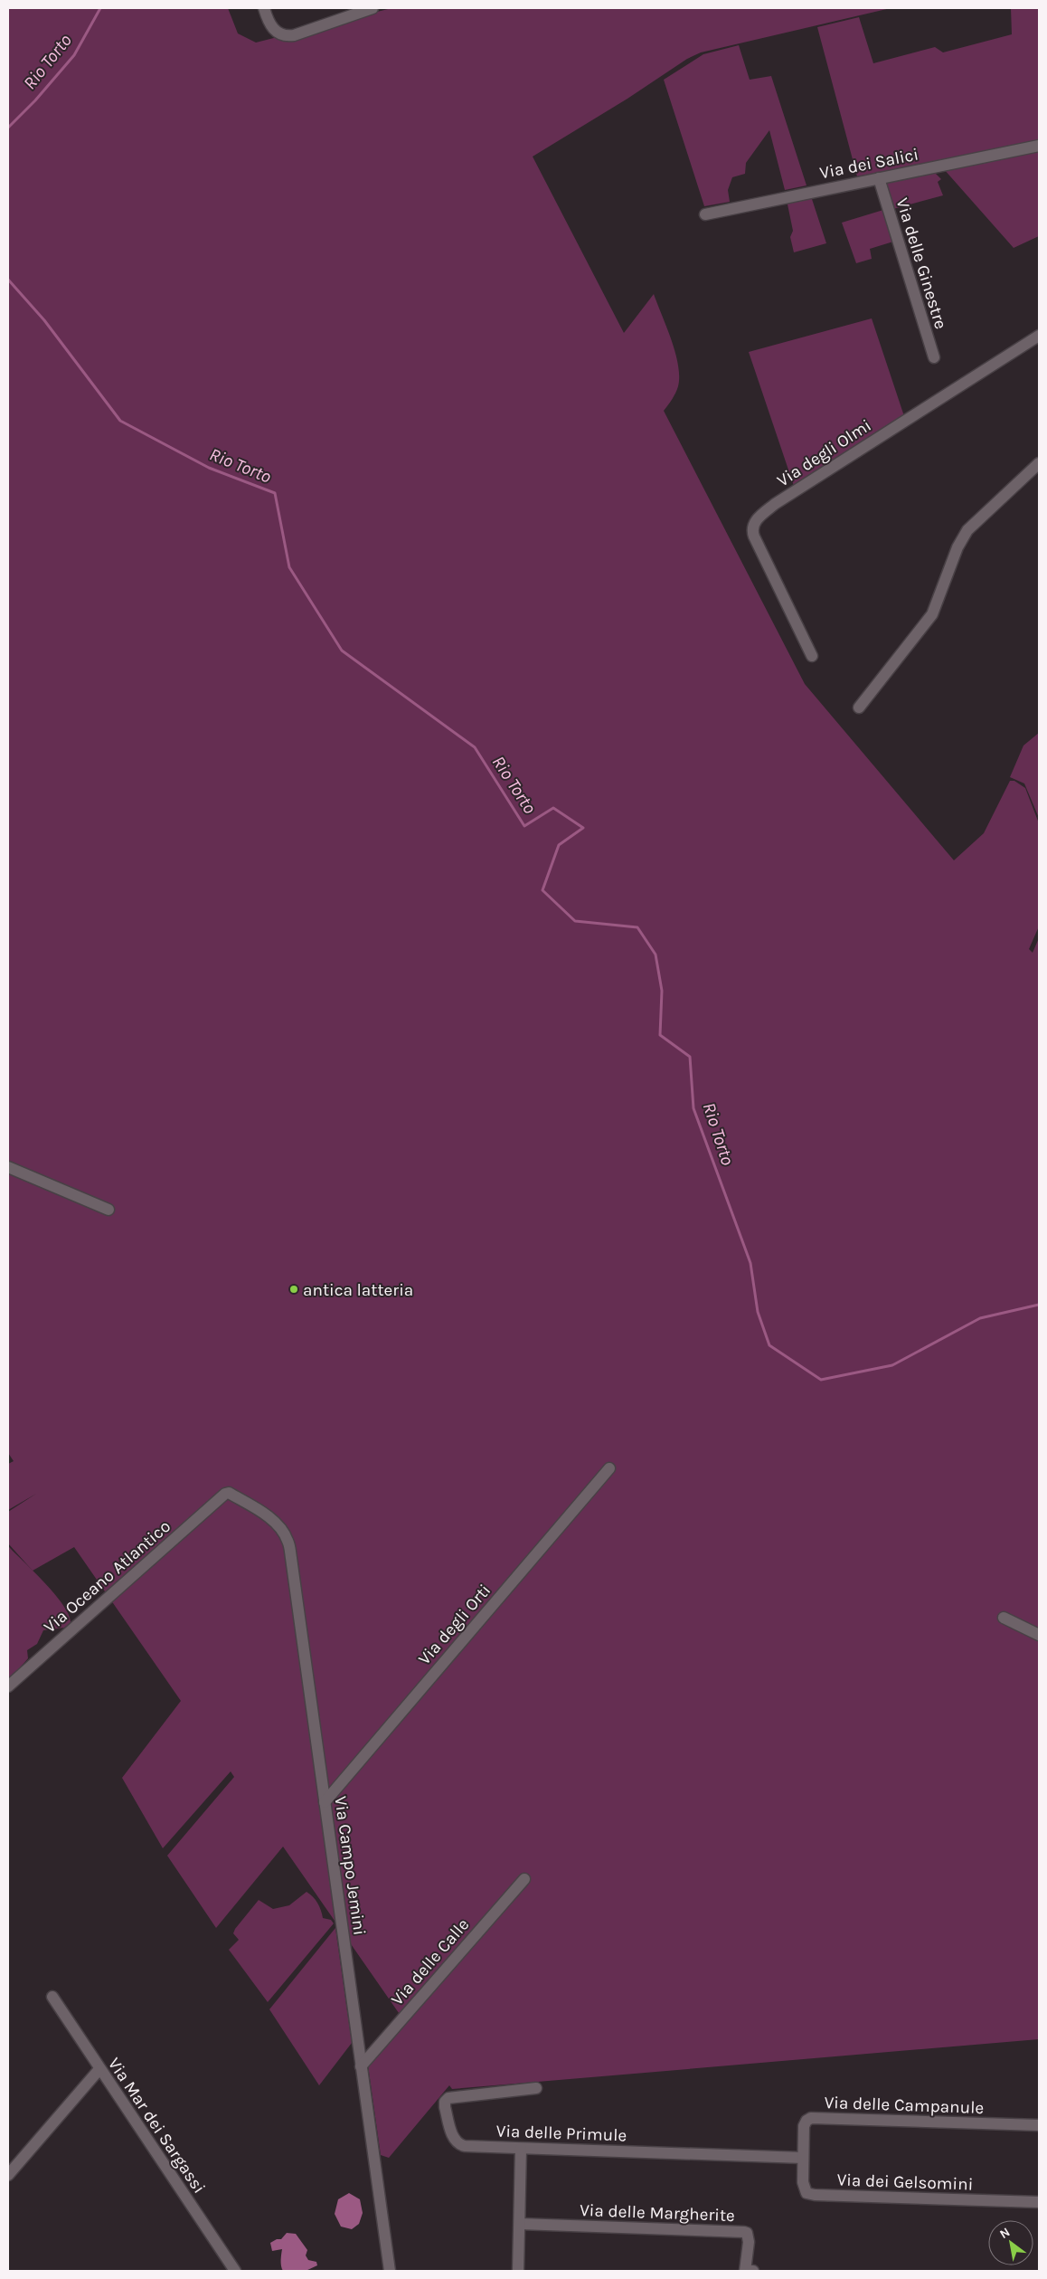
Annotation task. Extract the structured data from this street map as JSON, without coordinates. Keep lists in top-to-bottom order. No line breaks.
{"streets":{"street":["Via dei Salici","Via delle Ginestre","Via degli Olmi","Via Oceano Atlantico","Via degli Orti","Via Campo Jemini","Via delle Calle","Via delle Campanule","Via Mar dei Sargassi","Via delle Primule","Via dei Gelsomini","Via delle Margherite"]},"crossings":[["Via dei Salici","Via delle Ginestre"],["Via Oceano Atlantico","Via Campo Jemini"],["Via degli Orti","Via Campo Jemini"],["Via Campo Jemini","Via delle Calle"],["Via delle Campanule","Via delle Primule"],["Via delle Campanule","Via dei Gelsomini"],["Via delle Primule","Via dei Gelsomini"]],"water":["Rio Torto"],"places":["antica latteria"],"north":"top left"}
